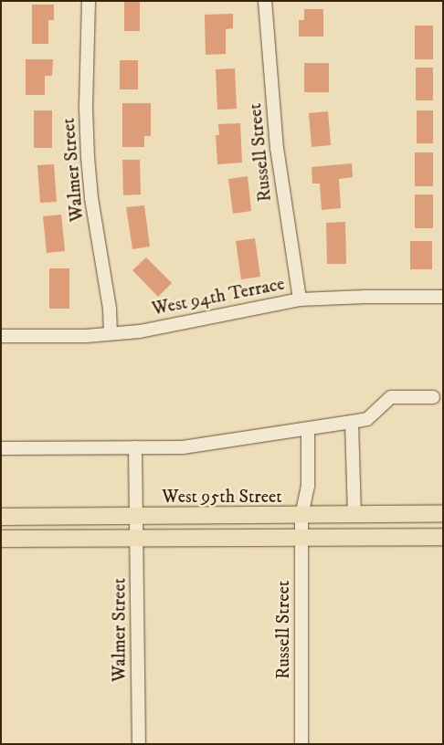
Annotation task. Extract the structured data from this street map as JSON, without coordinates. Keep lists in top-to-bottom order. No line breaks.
{"streets":{"main road":["West 95th Street"],"street":["Russell Street","Walmer Street","West 94th Terrace"]},"crossings":[["Russell Street","West 94th Terrace"],["Russell Street","West 95th Street"],["Walmer Street","West 94th Terrace"],["Walmer Street","West 95th Street"]]}
